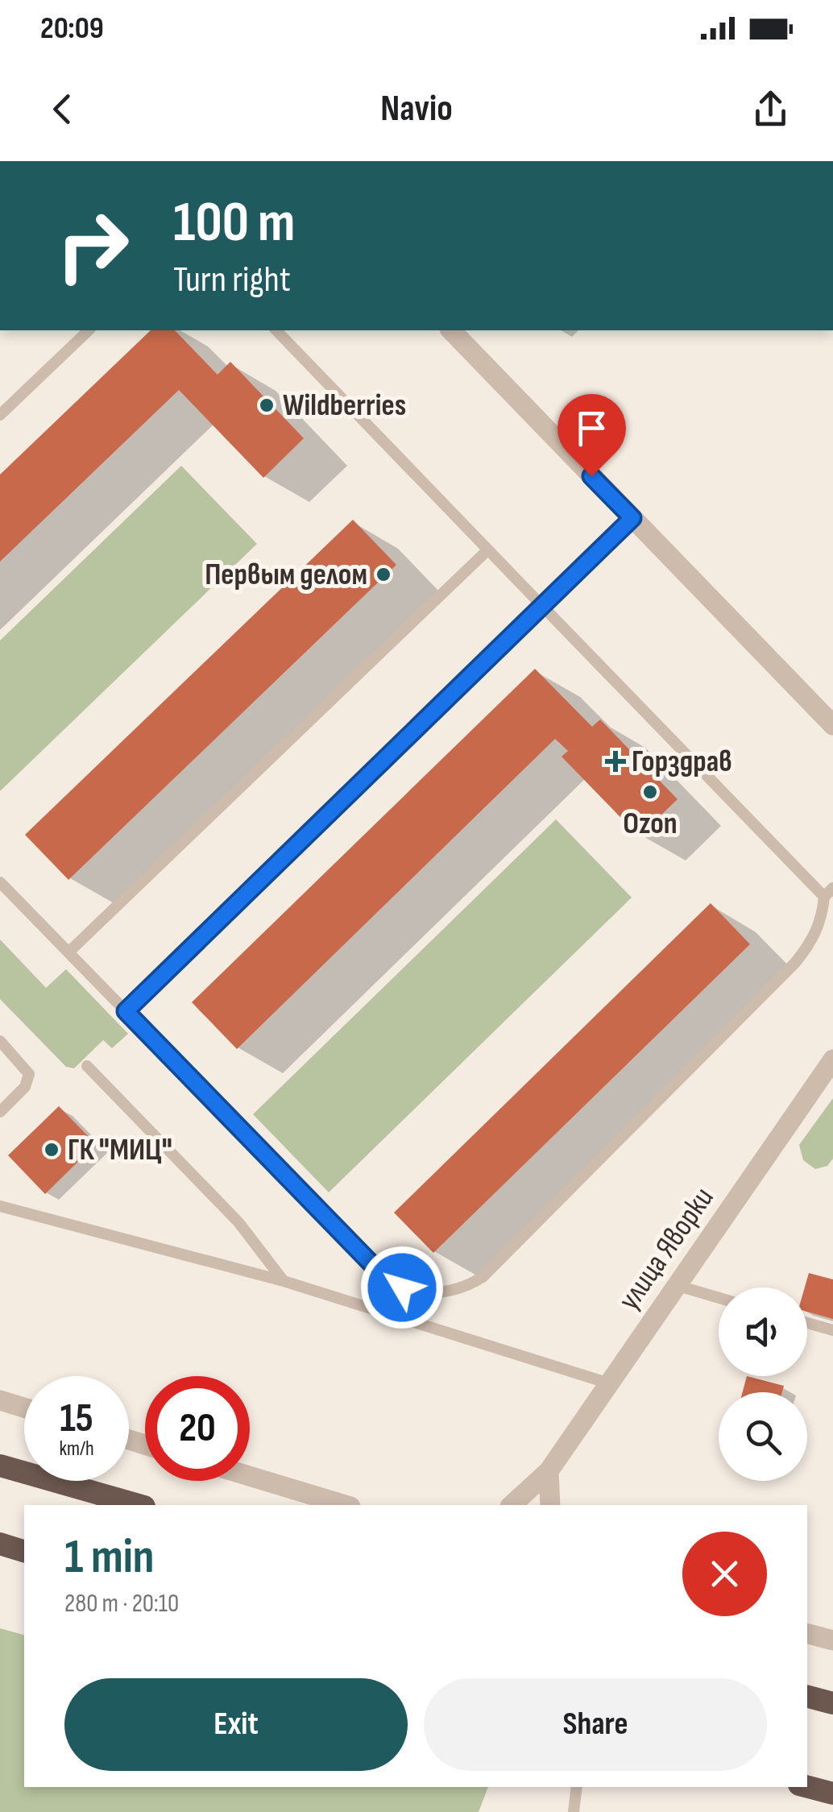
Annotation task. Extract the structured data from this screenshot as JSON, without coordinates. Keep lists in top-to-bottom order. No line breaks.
{"streets":{"street":["улица Яворки"]},"places":{"other":["Wildberries","Первым делом","Ozon","ГК \"МИЦ\""],"health":["Горздрав"]},"page":{"status":"20:09","header":"Navio","turn":["100 m","Turn right"],"speed":"15 km/h","limit":"20","heading":["1 min","280 m · 20:10"],"buttons":["Exit","Share"]}}
